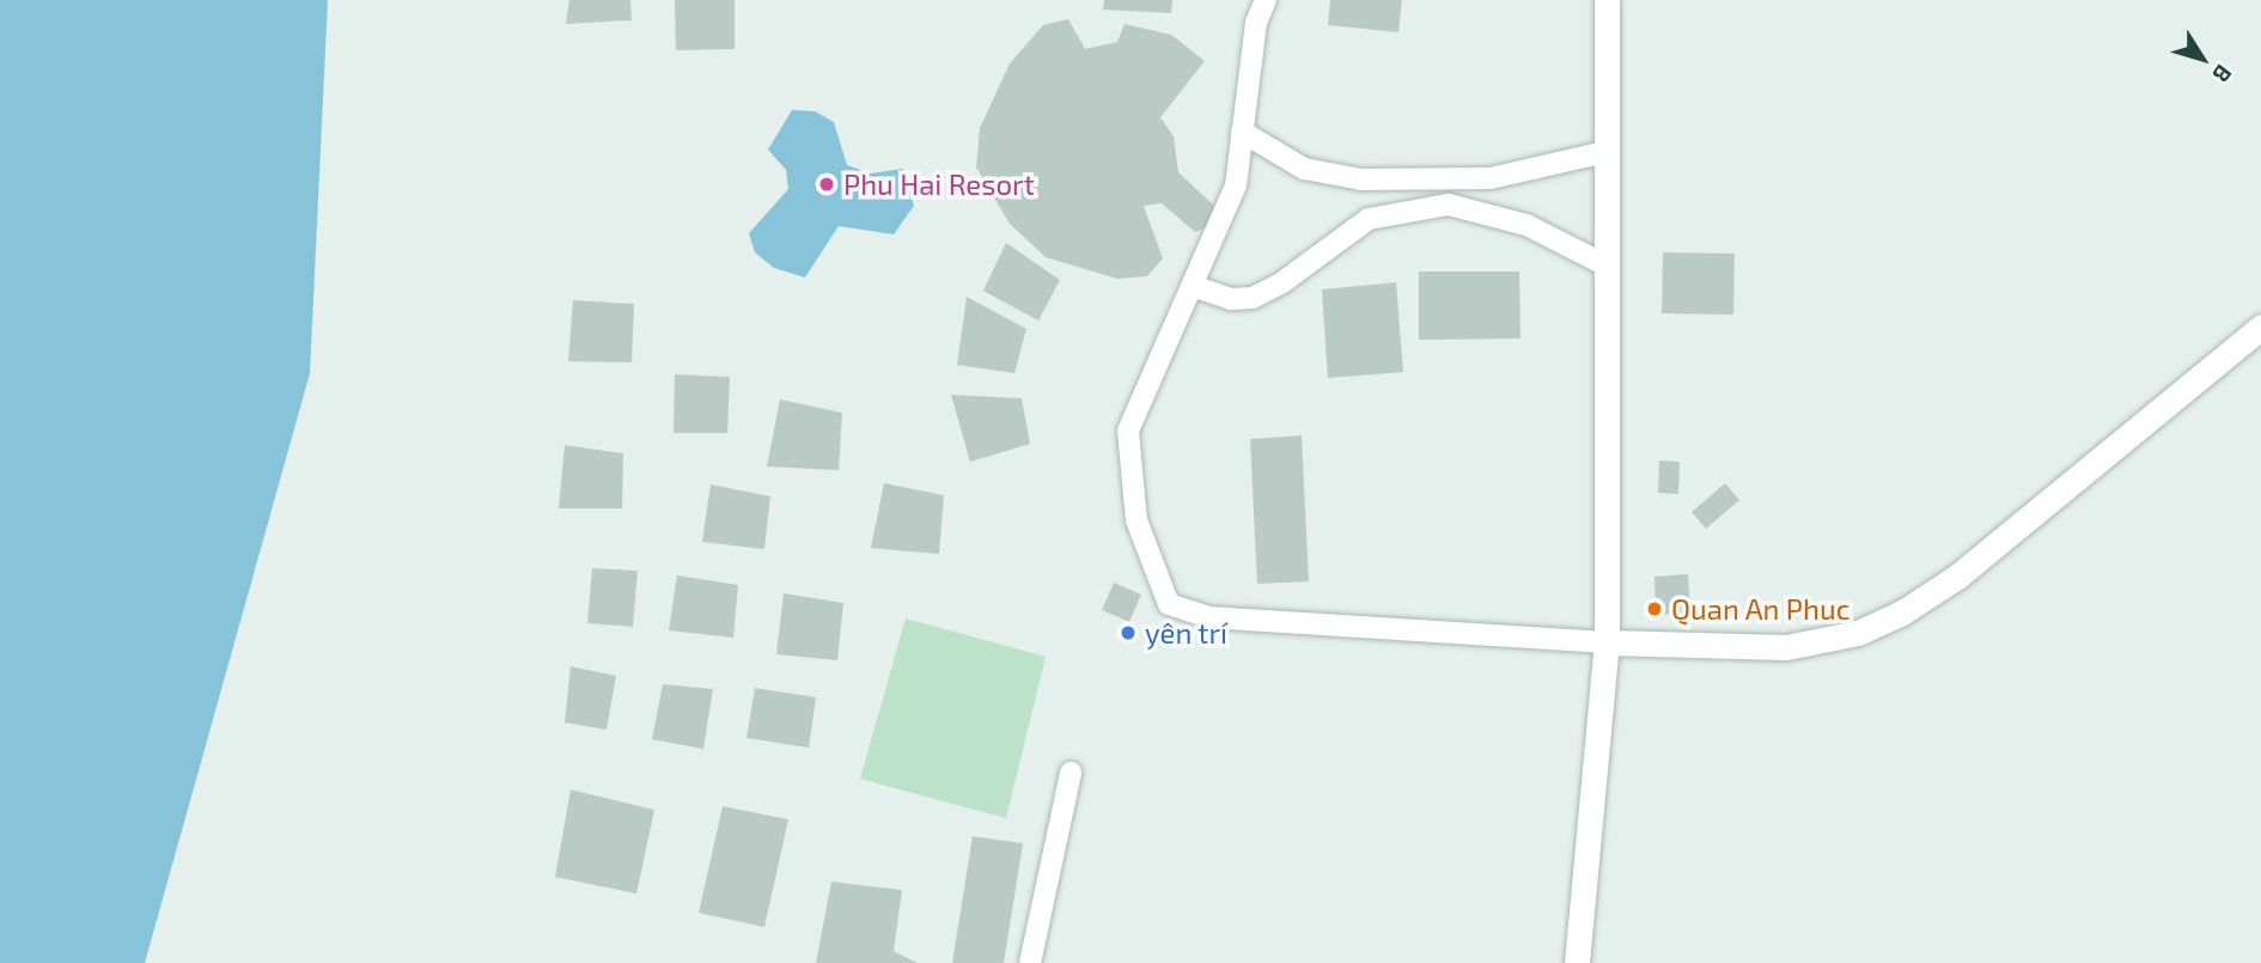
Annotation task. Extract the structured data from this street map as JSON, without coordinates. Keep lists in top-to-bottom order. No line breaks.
{"places":["Phu Hai Resort","Quan An Phuc","yên trí"],"north":"bottom right"}
